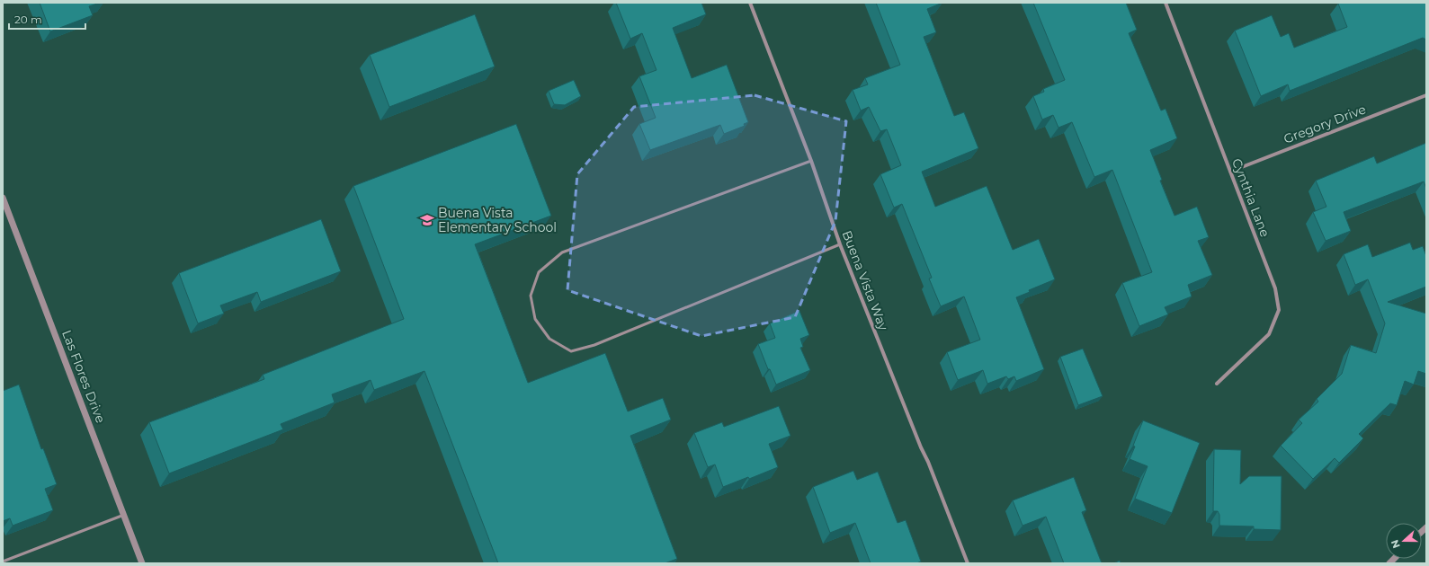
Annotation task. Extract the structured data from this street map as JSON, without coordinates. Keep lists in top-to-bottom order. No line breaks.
{"streets":{"street":["Gregory Drive","Cynthia Lane","Buena Vista Way","Las Flores Drive"]},"crossings":[["Gregory Drive","Cynthia Lane"]],"places":{"school or university":["Buena Vista Elementary School"]},"scale_bar":"20 m","north":"left"}
